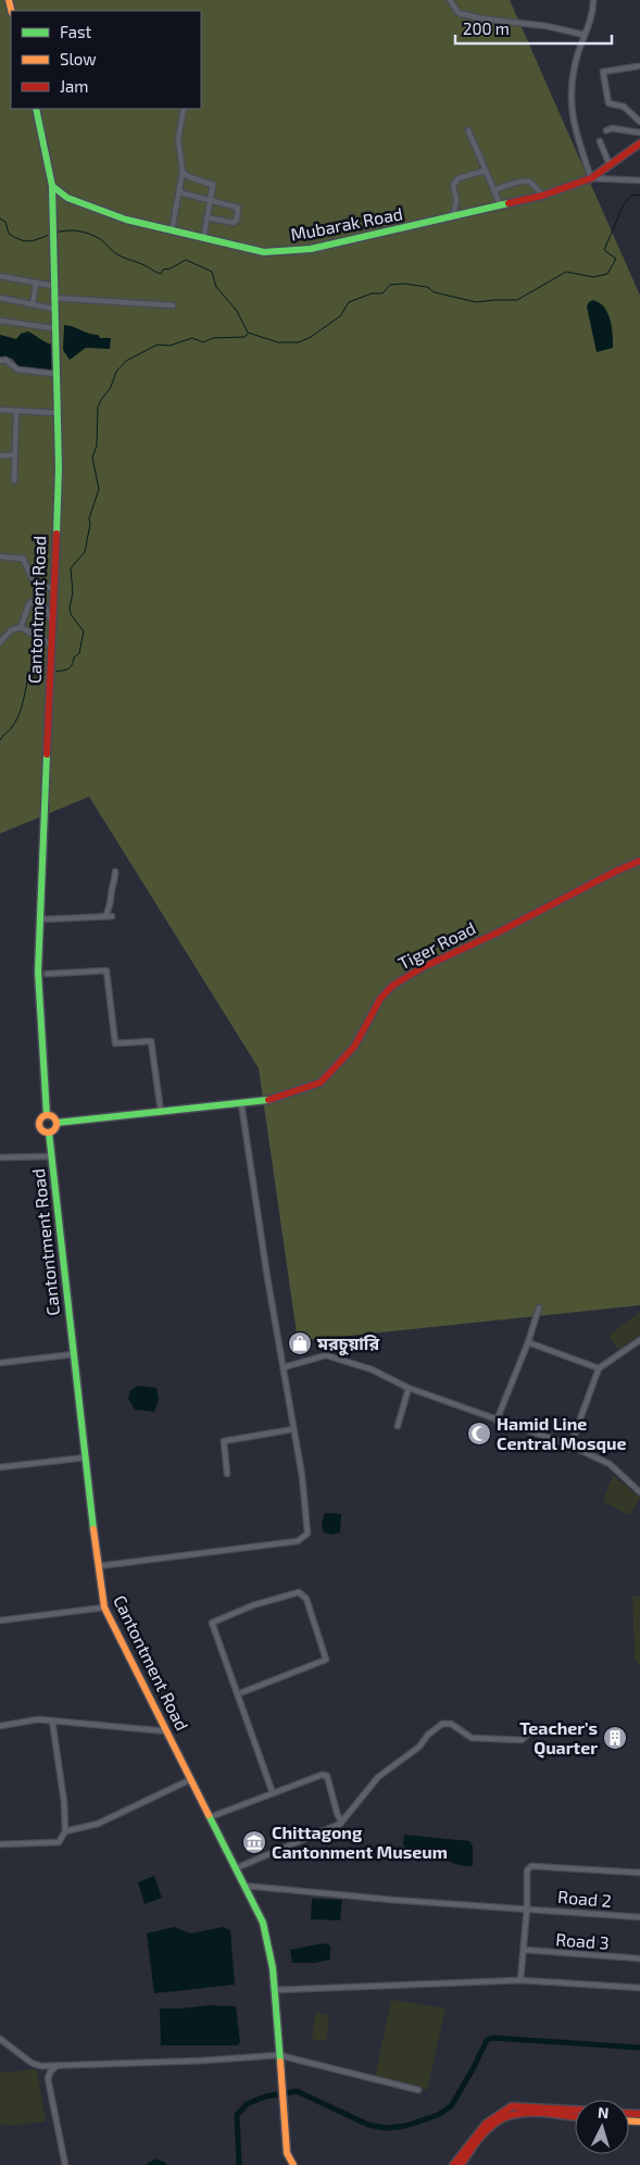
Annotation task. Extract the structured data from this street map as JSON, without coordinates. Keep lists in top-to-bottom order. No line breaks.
{"streets":{"street":["Mubarak Road","Cantontment Road","Tiger Road","Road 2","Road 3"]},"crossings":[["Mubarak Road","Cantontment Road"],["Cantontment Road","Tiger Road"],["Cantontment Road","Road 2"]],"places":{"shop":["মরচুয়ারি"],"mosque":["Hamid Line Central Mosque"],"building":["Teacher's Quarter"],"museum":["Chittagong Cantonment Museum"]},"legend":["Fast","Slow","Jam"],"scale_bar":"200 m","north":"top"}
